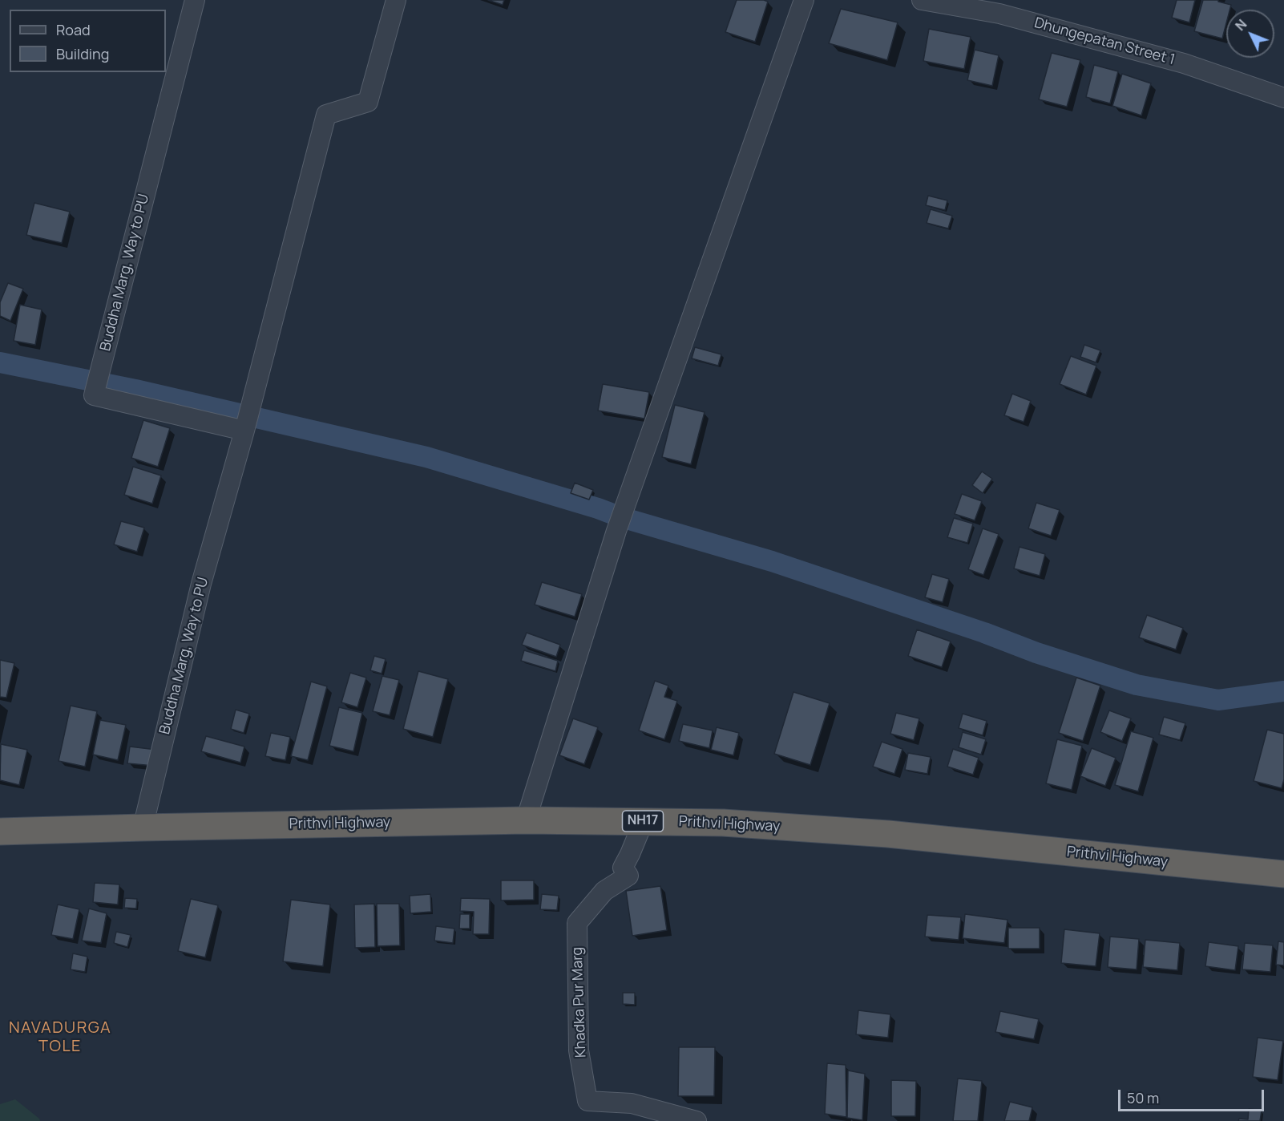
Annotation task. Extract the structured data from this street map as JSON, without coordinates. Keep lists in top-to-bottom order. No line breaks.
{"streets":{"highway":["NH17","Prithvi Highway"],"street":["Dhungepatan Street 1","Buddha Marg, Way to PU","Khadka Pur Marg"]},"crossings":[["Buddha Marg, Way to PU","Prithvi Highway"],["Prithvi Highway","Khadka Pur Marg"]],"districts":["NAVADURGA TOLE"],"legend":["Road","Building"],"scale_bar":"50 m","north":"top left"}
